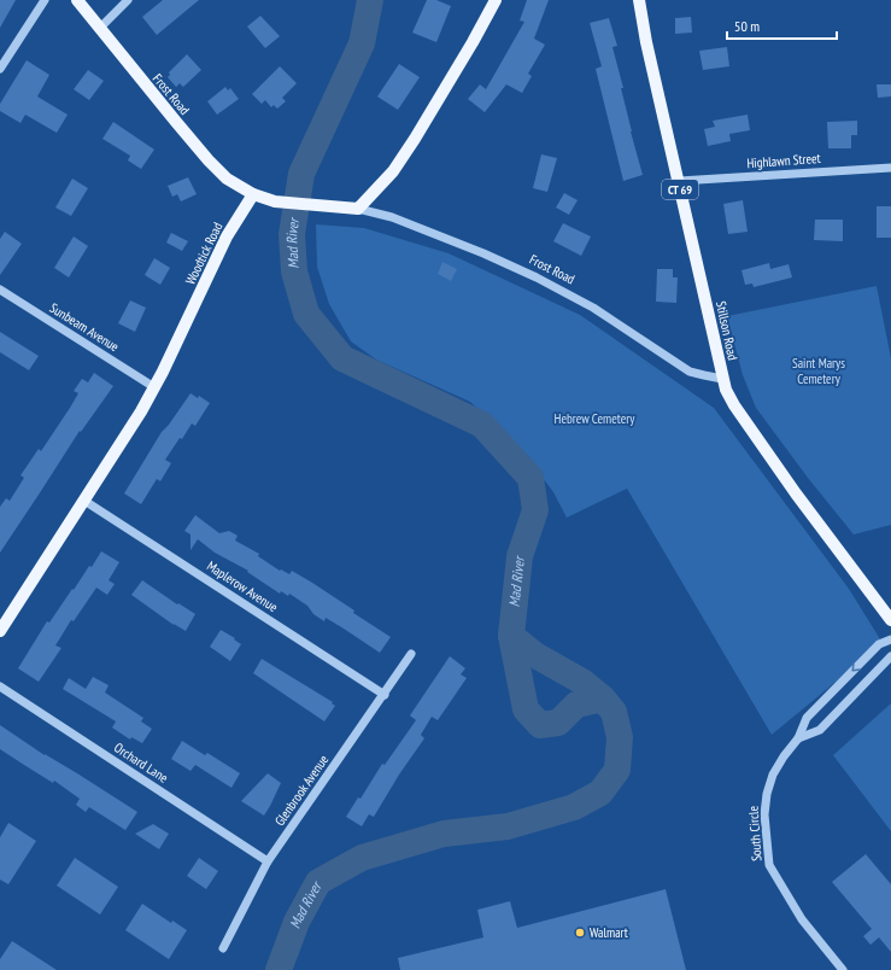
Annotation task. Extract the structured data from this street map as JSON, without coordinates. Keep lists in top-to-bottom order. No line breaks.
{"streets":{"main road":["Frost Road","CT 69","Woodtick Road","Stillson Road"],"street":["Highlawn Street","Sunbeam Avenue","Maplerow Avenue","Orchard Lane","Glenbrook Avenue","South Circle"]},"crossings":[["Frost Road","Woodtick Road"],["Frost Road","Stillson Road"],["Highlawn Street","Stillson Road"],["Woodtick Road","Sunbeam Avenue"],["Woodtick Road","Maplerow Avenue"],["Maplerow Avenue","Glenbrook Avenue"],["Orchard Lane","Glenbrook Avenue"]],"water":["Mad River"],"parks":["Saint Marys Cemetery","Hebrew Cemetery"],"places":["Walmart"],"scale_bar":"50 m"}
